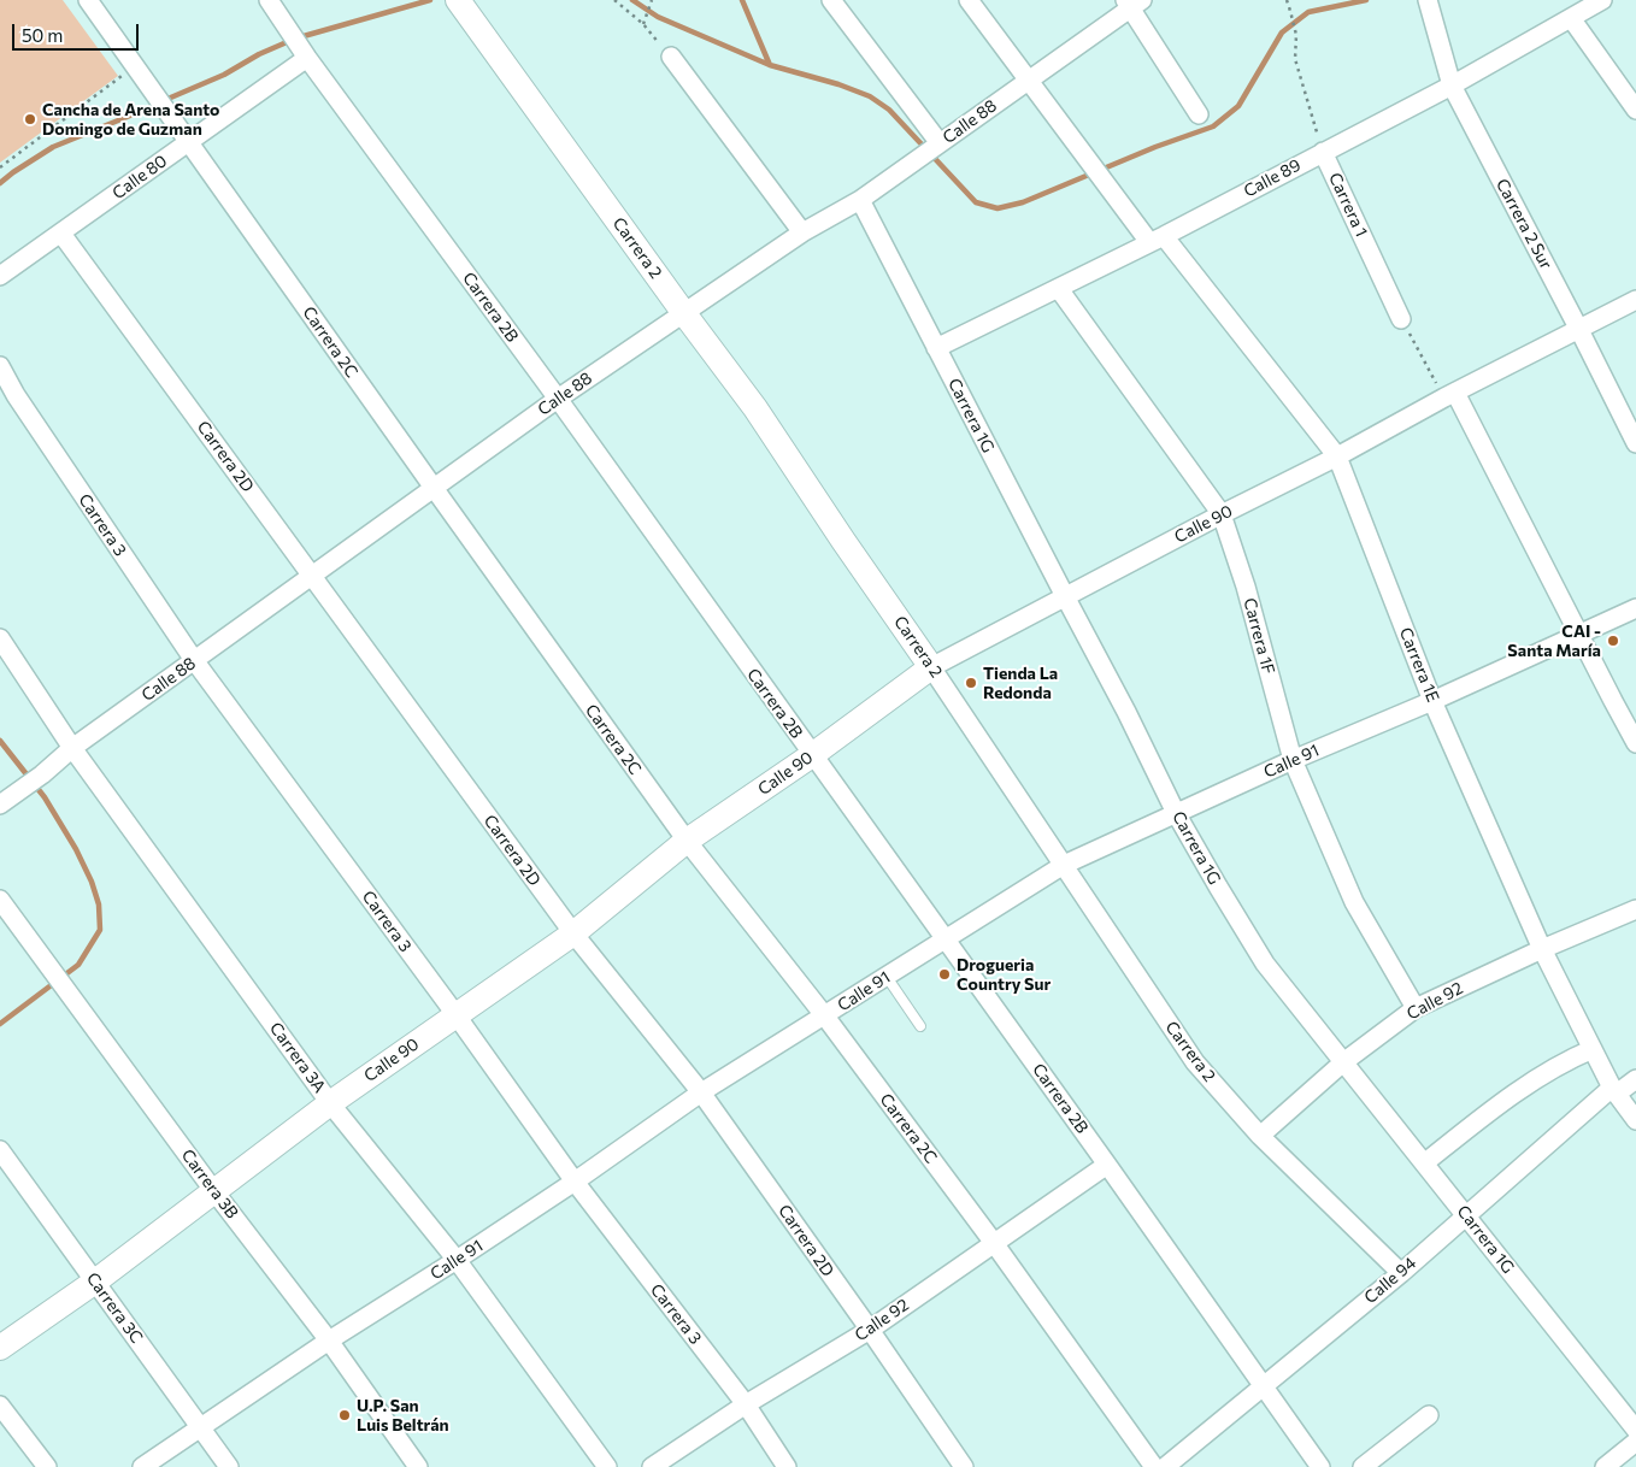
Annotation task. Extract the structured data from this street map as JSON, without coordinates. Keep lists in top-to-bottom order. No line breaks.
{"streets":{"street":["Calle 88","Calle 80","Calle 89","Carrera 1","Carrera 2 Sur","Carrera 2","Carrera 2B","Carrera 2C","Carrera 1G","Carrera 2D","Calle 90","Carrera 3","Carrera 1F","Carrera 1E","Calle 91","Calle 92","Carrera 3A","Carrera 3B","Calle 94","Carrera 3C"]},"crossings":[["Calle 88","Carrera 2"],["Calle 88","Carrera 2B"],["Calle 88","Carrera 2C"],["Calle 88","Carrera 1G"],["Calle 88","Carrera 2D"],["Calle 88","Carrera 3"],["Calle 88","Carrera 1E"],["Calle 88","Carrera 3A"],["Calle 80","Carrera 2B"],["Calle 80","Carrera 2C"],["Calle 80","Carrera 2D"],["Calle 89","Carrera 1"],["Calle 89","Carrera 2 Sur"],["Calle 89","Carrera 1G"],["Calle 89","Carrera 1F"],["Calle 89","Carrera 1E"],["Carrera 2 Sur","Calle 90"],["Carrera 2","Calle 90"],["Carrera 2","Calle 91"],["Carrera 2","Calle 92"],["Carrera 2","Calle 94"],["Carrera 2B","Calle 90"],["Carrera 2B","Calle 91"],["Carrera 2B","Calle 92"],["Carrera 2B","Calle 94"],["Carrera 2C","Calle 90"],["Carrera 2C","Calle 91"],["Carrera 2C","Calle 92"],["Carrera 1G","Calle 90"],["Carrera 1G","Calle 91"],["Carrera 1G","Calle 92"],["Carrera 1G","Calle 94"],["Carrera 2D","Calle 90"],["Carrera 2D","Calle 91"],["Carrera 2D","Calle 92"],["Calle 90","Carrera 3"],["Calle 90","Carrera 1F"],["Calle 90","Carrera 1E"],["Calle 90","Carrera 3A"],["Calle 90","Carrera 3B"],["Calle 90","Carrera 3C"],["Carrera 3","Calle 91"],["Carrera 3","Calle 92"],["Carrera 1F","Calle 91"],["Carrera 1F","Calle 92"],["Carrera 1E","Calle 91"],["Carrera 1E","Calle 92"],["Carrera 1E","Calle 94"],["Calle 91","Carrera 3A"],["Calle 91","Carrera 3B"],["Calle 91","Carrera 3C"]],"places":["Cancha de Arena Santo Domingo de Guzman","CAI - Santa María","Tienda La Redonda","Drogueria Country Sur","U.P. San Luis Beltrán"],"scale_bar":"50 m"}
